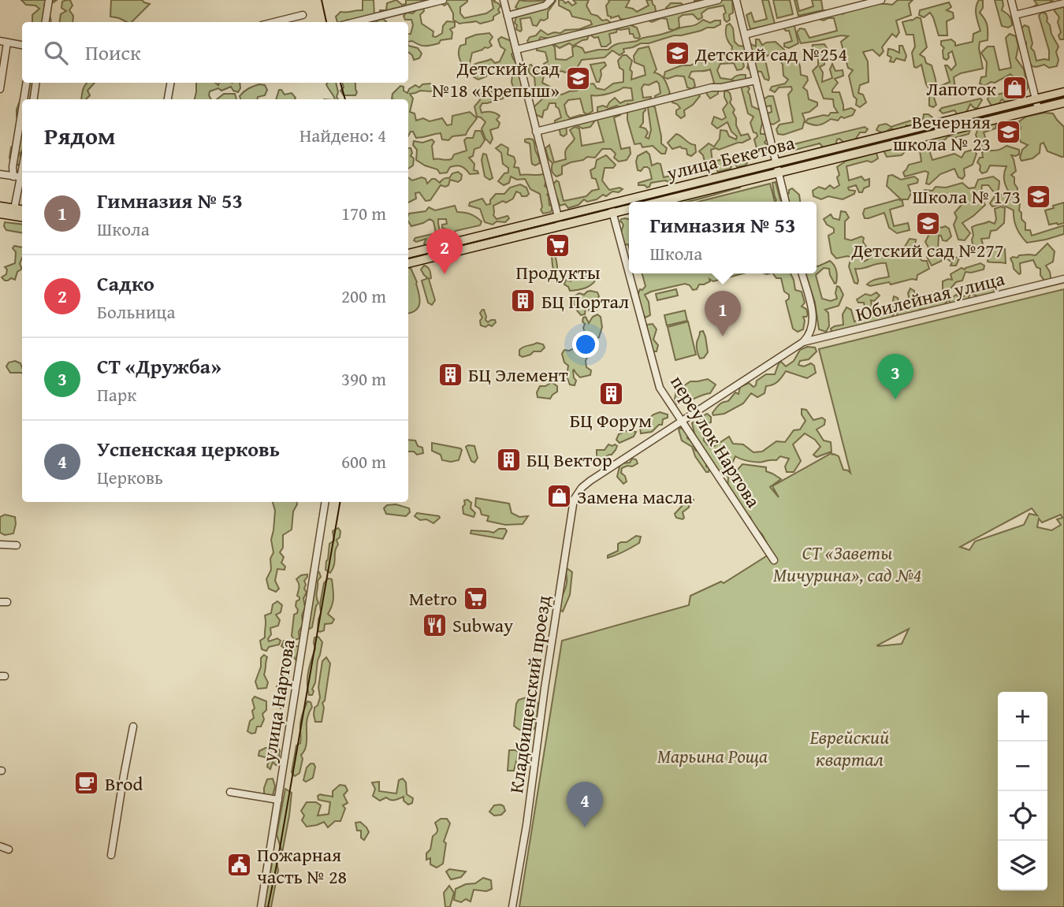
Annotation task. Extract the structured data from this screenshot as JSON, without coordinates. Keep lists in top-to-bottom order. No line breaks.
{"streets":{"main road":["улица Бекетова"],"street":["Юбилейная улица","переулок Нартова","Кладбищенский проезд","улица Нартова"]},"crossings":[["улица Бекетова","переулок Нартова"],["Юбилейная улица","переулок Нартова"],["Юбилейная улица","Кладбищенский проезд"]],"parks":["СТ «Заветы Мичурина», сад №4","Еврейский квартал","Марьина Роща"],"places":{"school or university":["Детский сад №254","Детский сад №18 «Крепыш»","Вечерняя школа № 23","Школа № 173","Детский сад №277"],"shop":["Лапоток","Замена масла"],"supermarket":["Продукты","Metro"],"building":["БЦ Портал","БЦ Элемент","БЦ Форум","БЦ Вектор"],"restaurant":["Subway"],"cafe":["Brod"],"public building":["Пожарная часть № 28"]},"page":{"search":"Поиск","heading":["Рядом","Найдено: 4"],"list":[{"mark":"1","name":"Гимназия № 53","note":"Школа","value":"170 m"},{"mark":"2","name":"Садко","note":"Больница","value":"200 m"},{"mark":"3","name":"СТ «Дружба»","note":"Парк","value":"390 m"},{"mark":"4","name":"Успенская церковь","note":"Церковь","value":"600 m"}],"popup":["Гимназия № 53","Школа"],"pins":["2","1","3","4"],"map_buttons":["+","−"]}}
